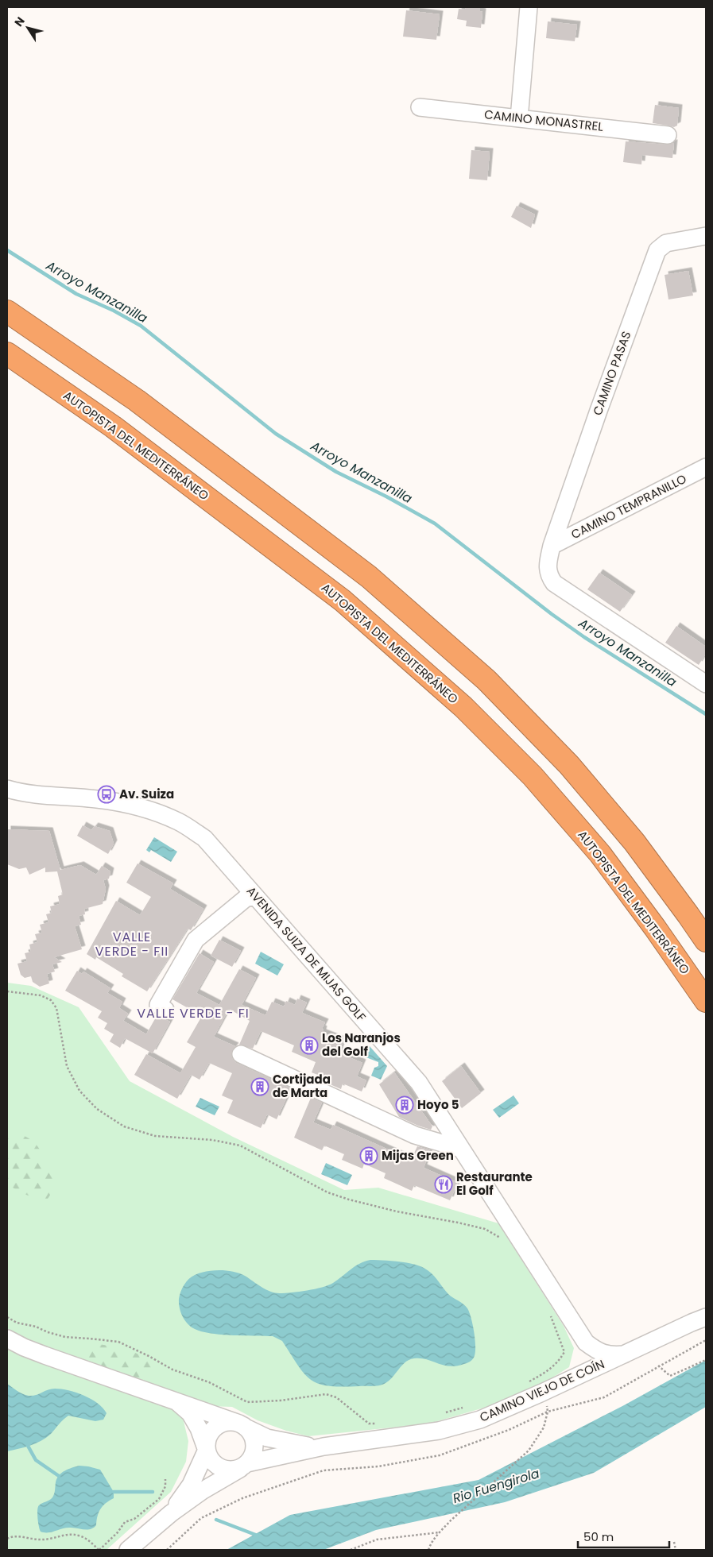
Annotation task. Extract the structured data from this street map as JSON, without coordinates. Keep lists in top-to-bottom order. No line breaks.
{"streets":{"highway":["AUTOPISTA DEL MEDITERRÁNEO"],"street":["CAMINO MONASTREL","CAMINO PASAS","CAMINO TEMPRANILLO","AVENIDA SUIZA DE MIJAS GOLF","CAMINO VIEJO DE COÍN"]},"crossings":[["CAMINO PASAS","CAMINO TEMPRANILLO"],["AVENIDA SUIZA DE MIJAS GOLF","CAMINO VIEJO DE COÍN"]],"districts":["VALLE VERDE - FII","VALLE VERDE - FI"],"water":["Arroyo Manzanilla","Rio Fuengirola"],"places":{"bus stop":["Av. Suiza"],"building":["Los Naranjos del Golf","Cortijada de Marta","Hoyo 5","Mijas Green"],"restaurant":["Restaurante El Golf"]},"scale_bar":"50 m","north":"top left"}
